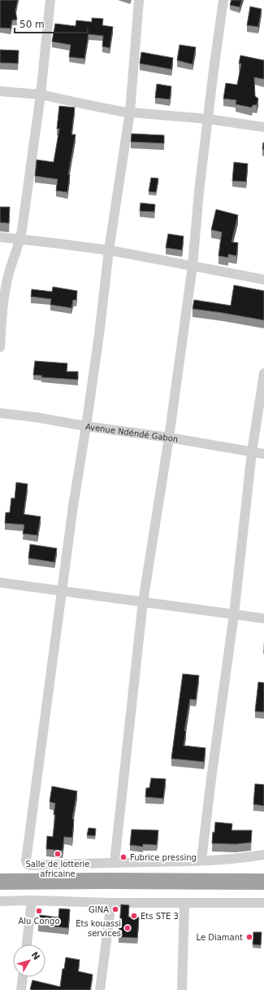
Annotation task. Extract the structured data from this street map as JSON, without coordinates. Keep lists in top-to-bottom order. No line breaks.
{"streets":{"street":["Avenue Ndéndé Gabon"]},"places":["Salle de lotterie africaine","Fubrice pressing","GINA","Alu Congo","Ets STE 3","Ets kouassi services","Le Diamant"],"scale_bar":"50 m","north":"top right"}
